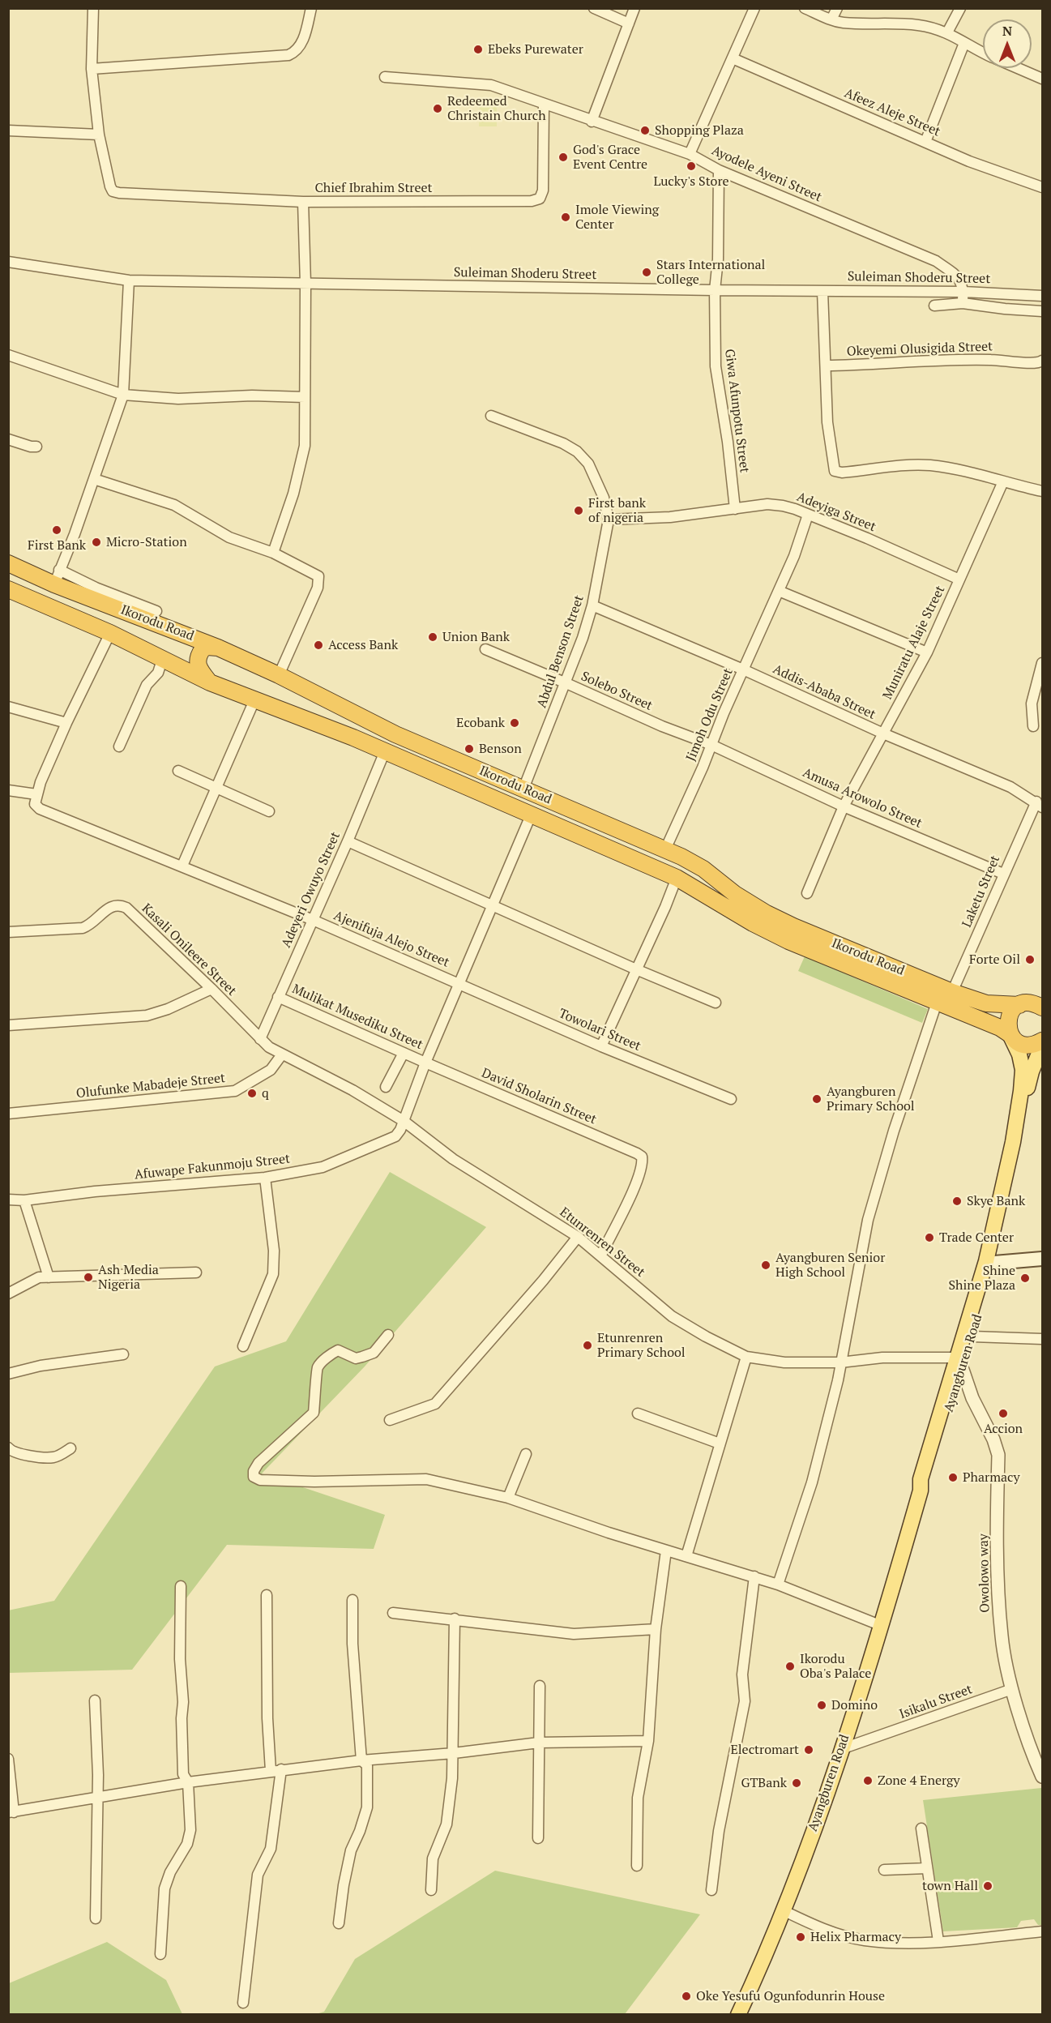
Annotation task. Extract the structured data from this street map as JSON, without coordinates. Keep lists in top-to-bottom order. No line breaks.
{"streets":{"highway":["Ikorodu Road"],"main road":["Ayangburen Road"],"street":["Afeez Aleje Street","Ayodele Ayeni Street","Chief Ibrahim Street","Suleiman Shoderu Street","Okeyemi Olusigida Street","Giwa Afunpotu Street","Adeyiga Street","Muniratu Alaje Street","Abdul Benson Street","Solebo Street","Addis-Ababa Street","Jimoh Odu Street","Amusa Arowolo Street","Adeyeri Owuyo Street","Laketu Street","Ajenifuja Alejo Street","Kasali Onileere Street","Mulikat Musediku Street","Towolari Street","Olufunke Mabadeje Street","David Sholarin Street","Afuwape Fakunmoju Street","Etunrenren Street","Owolowo way","Isikalu Street"]},"crossings":[["Ayodele Ayeni Street","Chief Ibrahim Street"],["Ayodele Ayeni Street","Suleiman Shoderu Street"],["Ayodele Ayeni Street","Giwa Afunpotu Street"],["Suleiman Shoderu Street","Giwa Afunpotu Street"],["Giwa Afunpotu Street","Adeyiga Street"],["Adeyiga Street","Muniratu Alaje Street"],["Adeyiga Street","Abdul Benson Street"],["Adeyiga Street","Jimoh Odu Street"],["Ikorodu Road","Abdul Benson Street"],["Ikorodu Road","Jimoh Odu Street"],["Ikorodu Road","Adeyeri Owuyo Street"],["Ikorodu Road","Laketu Street"],["Ikorodu Road","Afuwape Fakunmoju Street"],["Muniratu Alaje Street","Addis-Ababa Street"],["Muniratu Alaje Street","Amusa Arowolo Street"],["Abdul Benson Street","Solebo Street"],["Abdul Benson Street","Addis-Ababa Street"],["Solebo Street","Jimoh Odu Street"],["Solebo Street","Amusa Arowolo Street"],["Addis-Ababa Street","Jimoh Odu Street"],["Addis-Ababa Street","Laketu Street"],["Jimoh Odu Street","Amusa Arowolo Street"],["Amusa Arowolo Street","Laketu Street"],["Adeyeri Owuyo Street","Ajenifuja Alejo Street"],["Adeyeri Owuyo Street","Kasali Onileere Street"],["Adeyeri Owuyo Street","Mulikat Musediku Street"],["Adeyeri Owuyo Street","Etunrenren Street"],["Ajenifuja Alejo Street","Towolari Street"],["Ajenifuja Alejo Street","Afuwape Fakunmoju Street"],["Kasali Onileere Street","Etunrenren Street"],["Mulikat Musediku Street","David Sholarin Street"],["Mulikat Musediku Street","Afuwape Fakunmoju Street"],["Towolari Street","Afuwape Fakunmoju Street"],["Olufunke Mabadeje Street","Etunrenren Street"],["David Sholarin Street","Afuwape Fakunmoju Street"],["David Sholarin Street","Etunrenren Street"],["Afuwape Fakunmoju Street","Etunrenren Street"],["Etunrenren Street","Ayangburen Road"],["Etunrenren Street","Owolowo way"],["Ayangburen Road","Owolowo way"],["Ayangburen Road","Isikalu Street"],["Owolowo way","Isikalu Street"]],"places":["Ebeks Purewater","Redeemed Christain Church","Shopping Plaza","God's Grace Event Centre","Lucky's Store","Imole Viewing Center","Stars International College","First bank of nigeria","First Bank","Micro-Station","Union Bank","Access Bank","Ecobank","Benson","Forte Oil","q","Ayangburen Primary School","Skye Bank","Trade Center","Ayangburen Senior High School","Ash Media Nigeria","Shine Shine Plaza","Etunrenren Primary School","Accion","Pharmacy","Ikorodu Oba's Palace","Domino","Electromart","Zone 4 Energy","GTBank","town Hall","Helix Pharmacy","Oke Yesufu Ogunfodunrin House"],"north":"top"}
